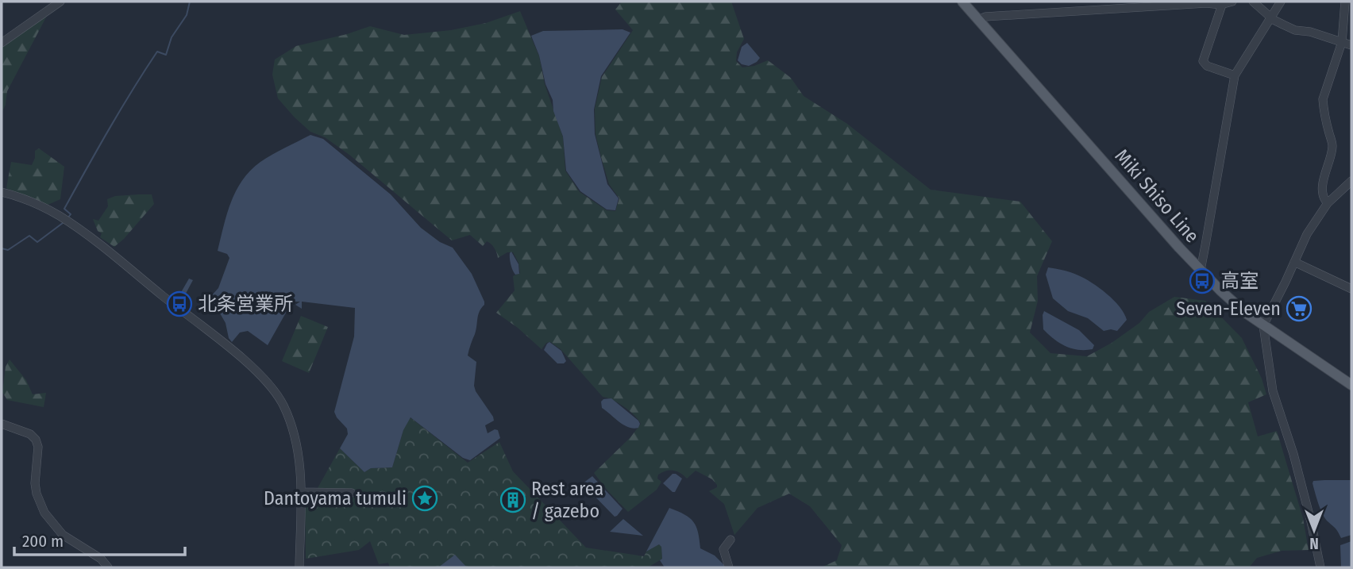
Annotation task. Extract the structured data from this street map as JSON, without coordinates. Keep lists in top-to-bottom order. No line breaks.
{"streets":{"main road":["Miki Shiso Line"]},"places":{"bus stop":["高室","北条営業所"],"supermarket":["Seven-Eleven"],"place":["Dantoyama tumuli"],"building":["Rest area / gazebo"]},"scale_bar":"200 m","north":"bottom"}
